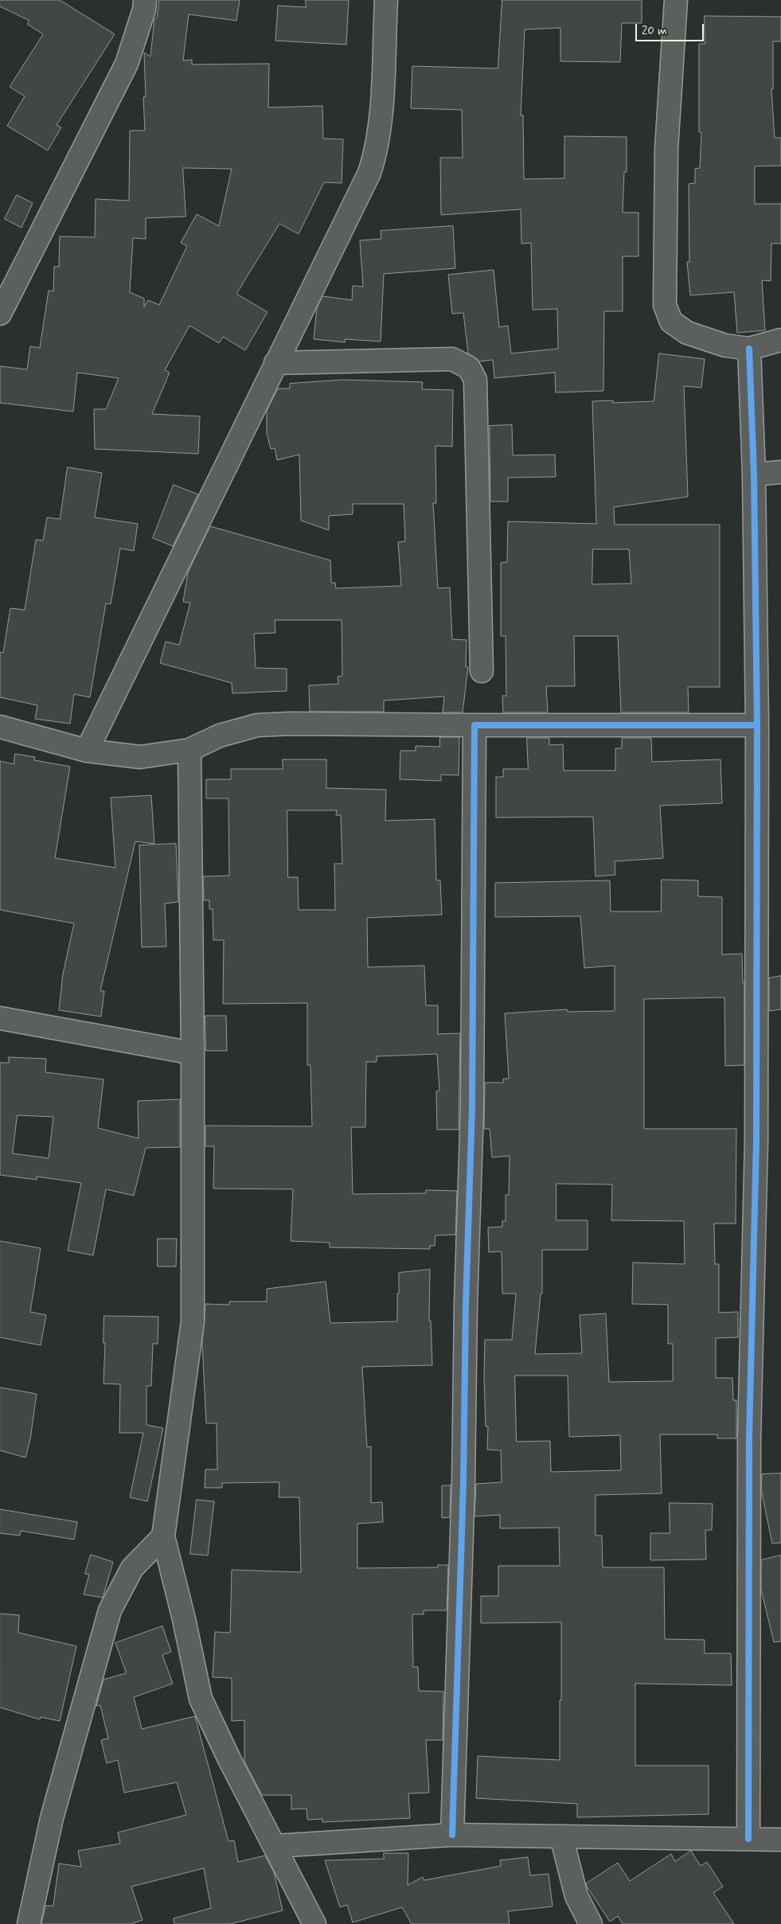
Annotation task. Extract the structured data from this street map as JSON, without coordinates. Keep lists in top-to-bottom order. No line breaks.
{"scale_bar":"20 m"}
